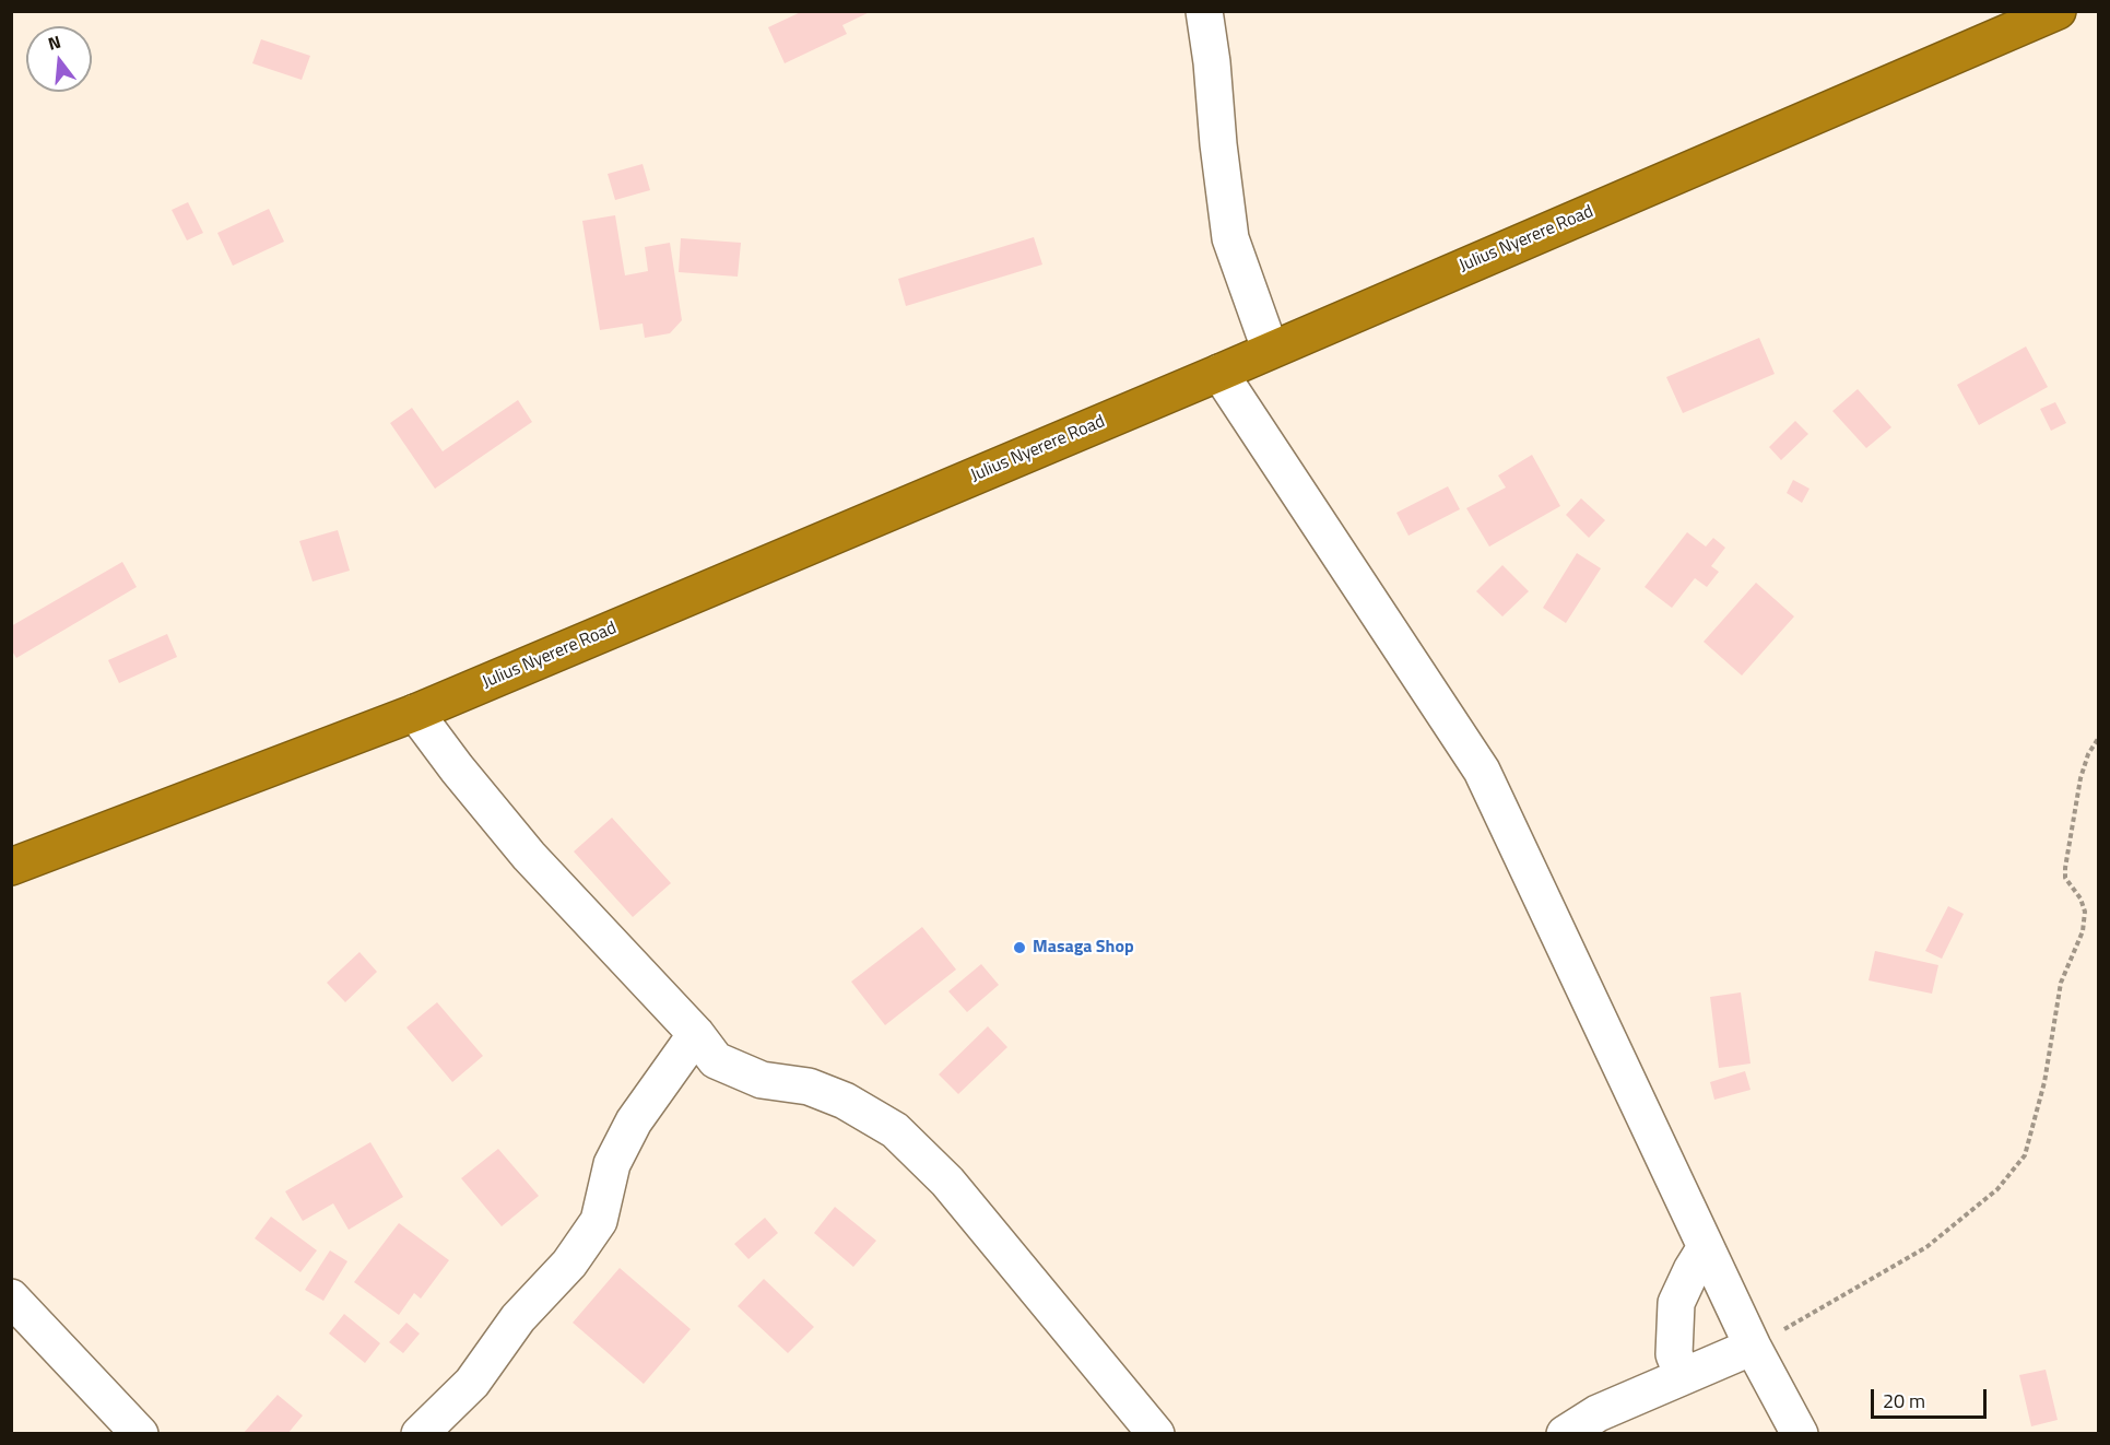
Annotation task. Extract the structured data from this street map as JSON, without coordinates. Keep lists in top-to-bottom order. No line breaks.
{"streets":{"highway":["Julius Nyerere Road"]},"places":["Masaga Shop"],"scale_bar":"20 m","north":"top"}
